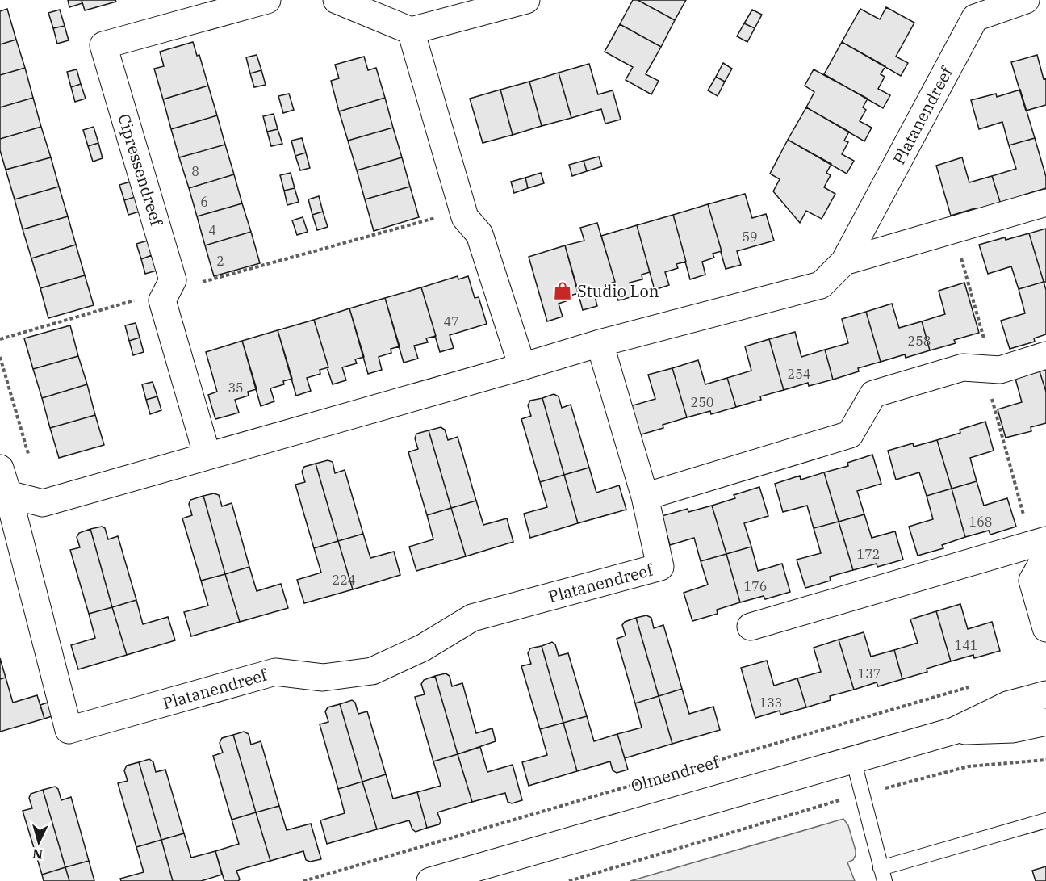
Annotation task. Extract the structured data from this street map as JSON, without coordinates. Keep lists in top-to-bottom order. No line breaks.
{"streets":{"street":["Platanendreef","Cipressendreef"],"path":["Olmendreef"]},"crossings":[["Platanendreef","Cipressendreef"]],"places":{"shop":["Studio Lon"]},"house_numbers":["8","6","4","59","2","47","258","254","35","250","168","172","224","176","141","137","133"],"north":"bottom"}
